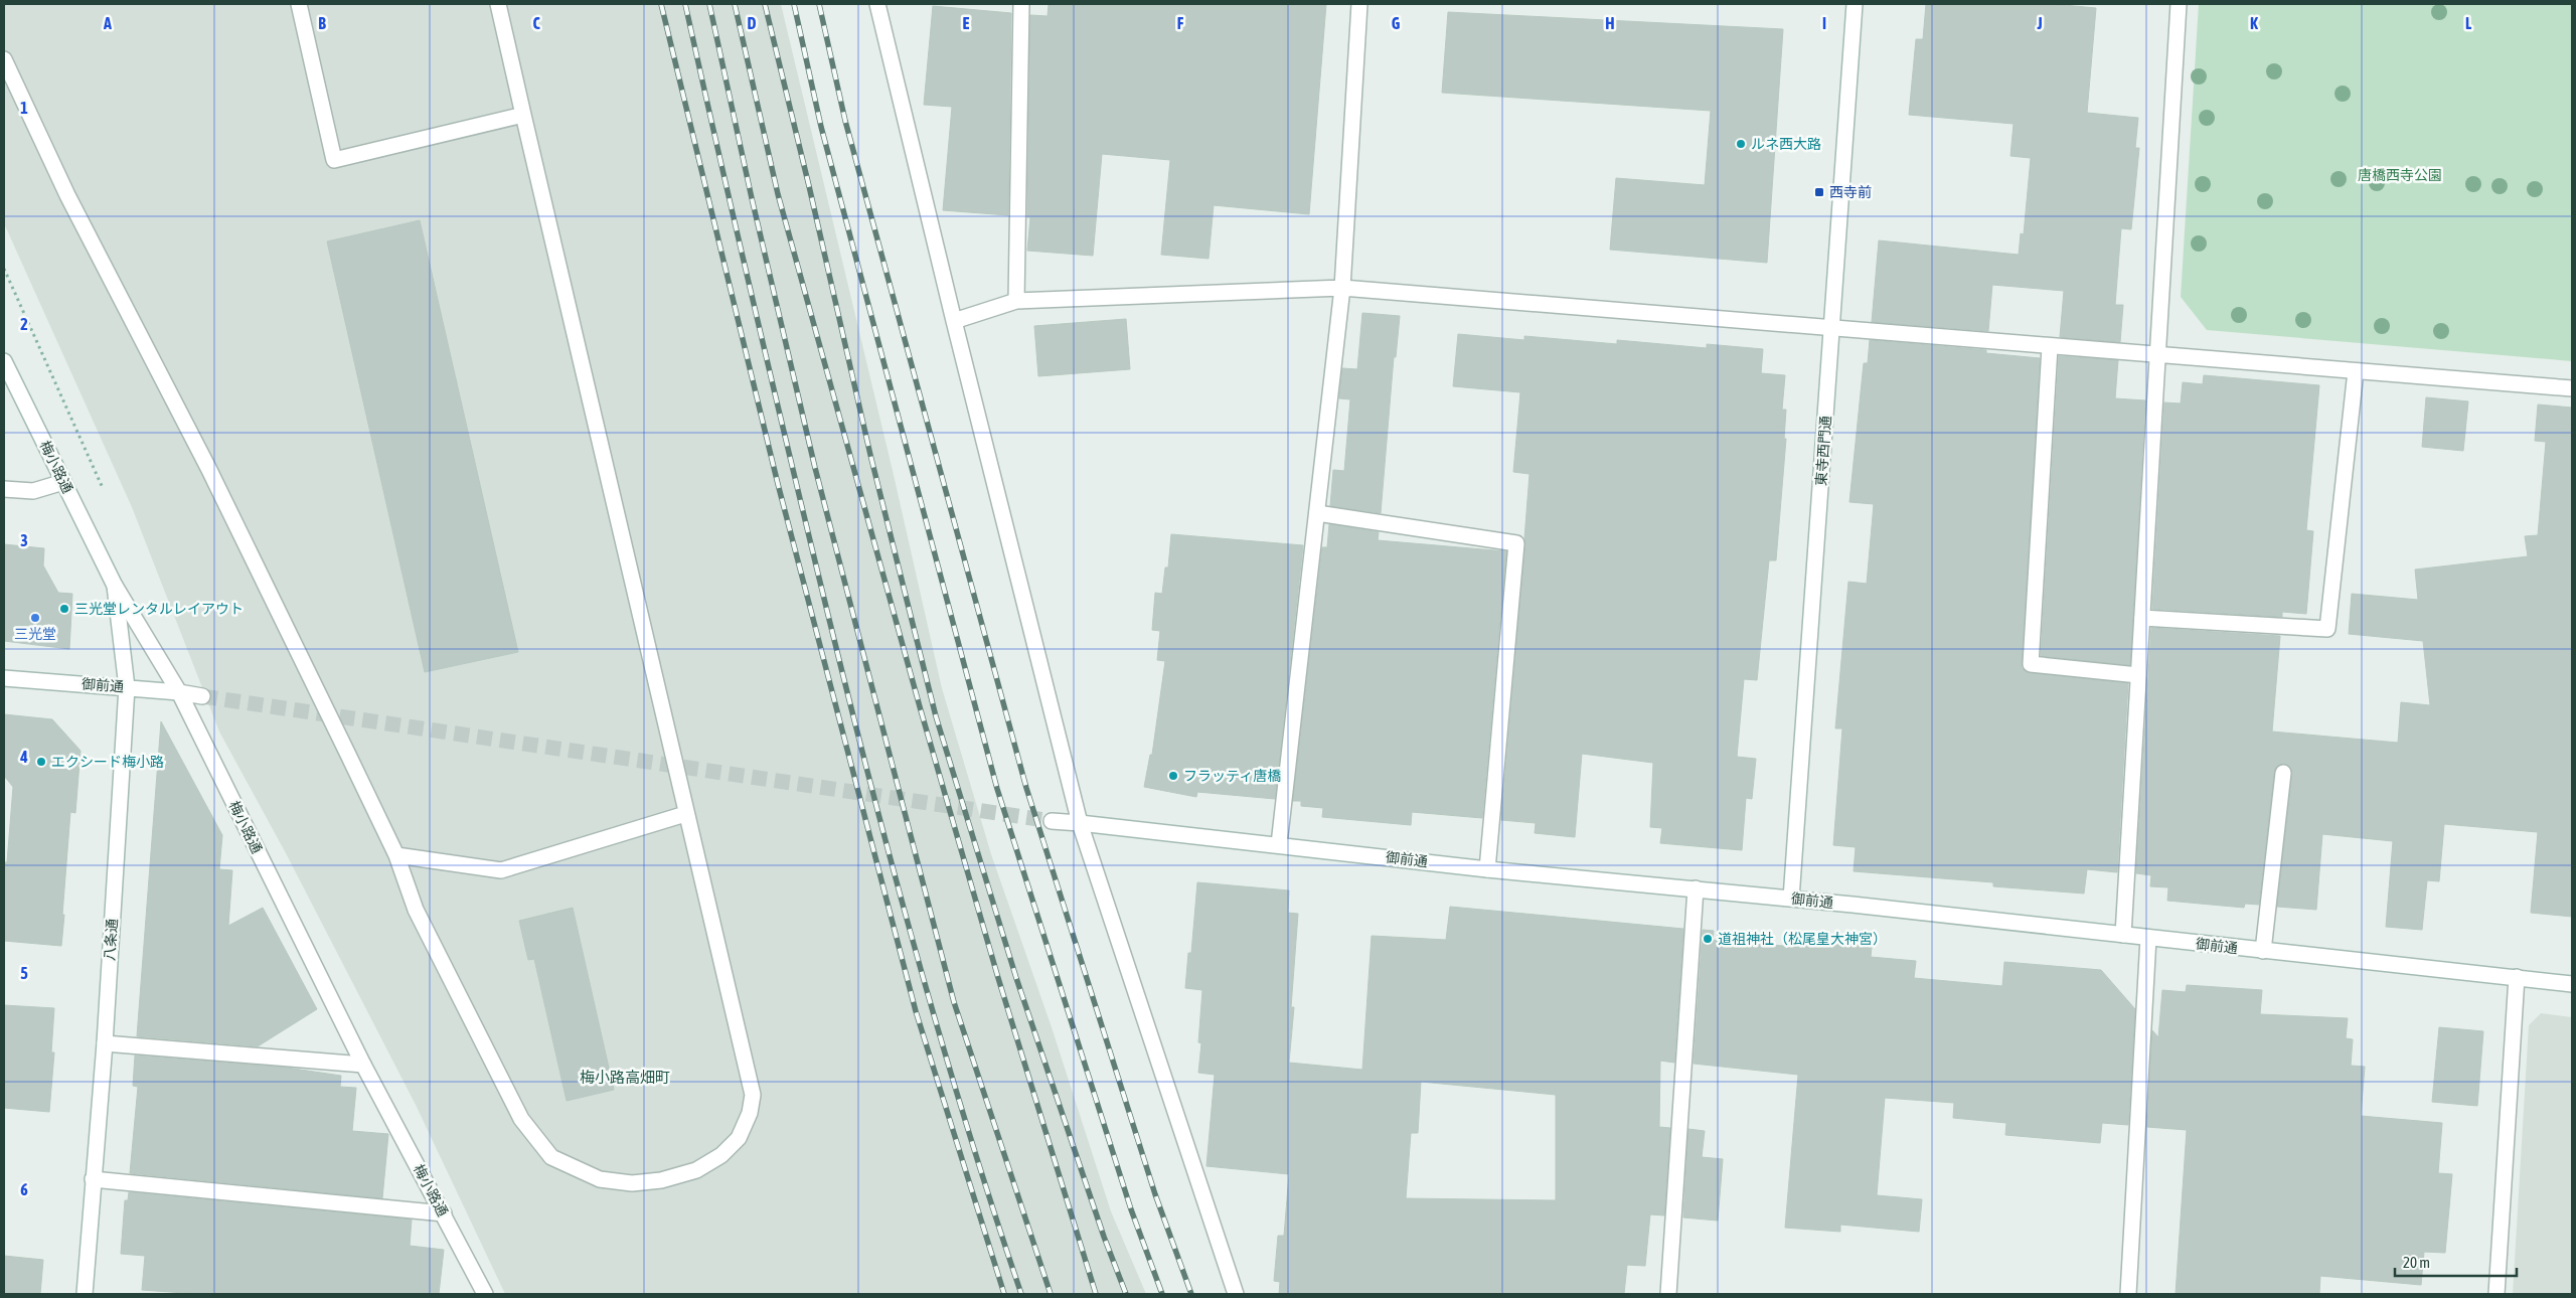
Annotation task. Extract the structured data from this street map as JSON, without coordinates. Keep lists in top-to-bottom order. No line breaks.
{"streets":{"street":["東寺西門通","梅小路通","御前通","八条通"]},"crossings":[["東寺西門通","御前通"],["梅小路通","御前通"],["梅小路通","八条通"],["御前通","八条通"]],"districts":["梅小路高畑町"],"parks":["唐橋西寺公園"],"places":{"other":["ルネ西大路","三光堂レンタルレイアウト","三光堂","エクシード梅小路","フラッティ唐橋","道祖神社（松尾皇大神宮）"],"transit":["西寺前"]},"scale_bar":"20 m","grid":{"columns":["A","B","C","D","E","F","G","H","I","J","K","L"],"rows":["1","2","3","4","5","6"]}}
